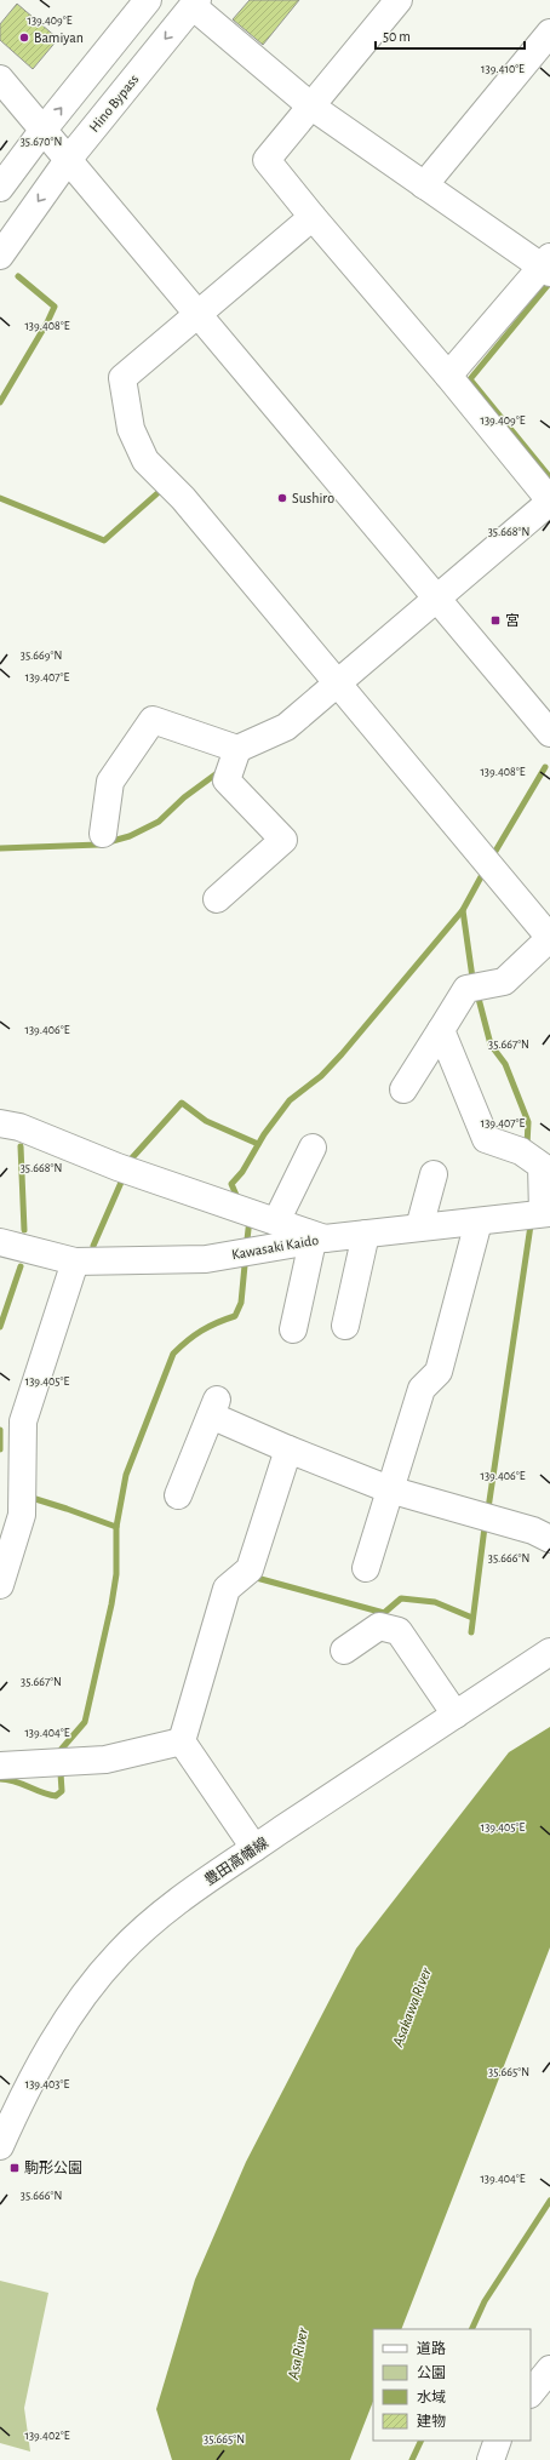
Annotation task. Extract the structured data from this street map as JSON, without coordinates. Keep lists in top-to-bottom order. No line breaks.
{"streets":{"main road":["Hino Bypass","Kawasaki Kaido","豊田高幡線"]},"water":["Asakawa River","Asa River"],"places":{"other":["Bamiyan","Sushiro"],"transit":["宮","駒形公園"]},"legend":["道路","公園","水域","建物"],"scale_bar":"50 m","coordinates":["139.409°E","139.410°E","35.670°N","139.408°E","35.668°N","35.669°N","139.407°E","139.406°E","35.667°N","139.405°E","35.666°N","139.404°E","35.665°N","139.403°E","139.402°E"]}
